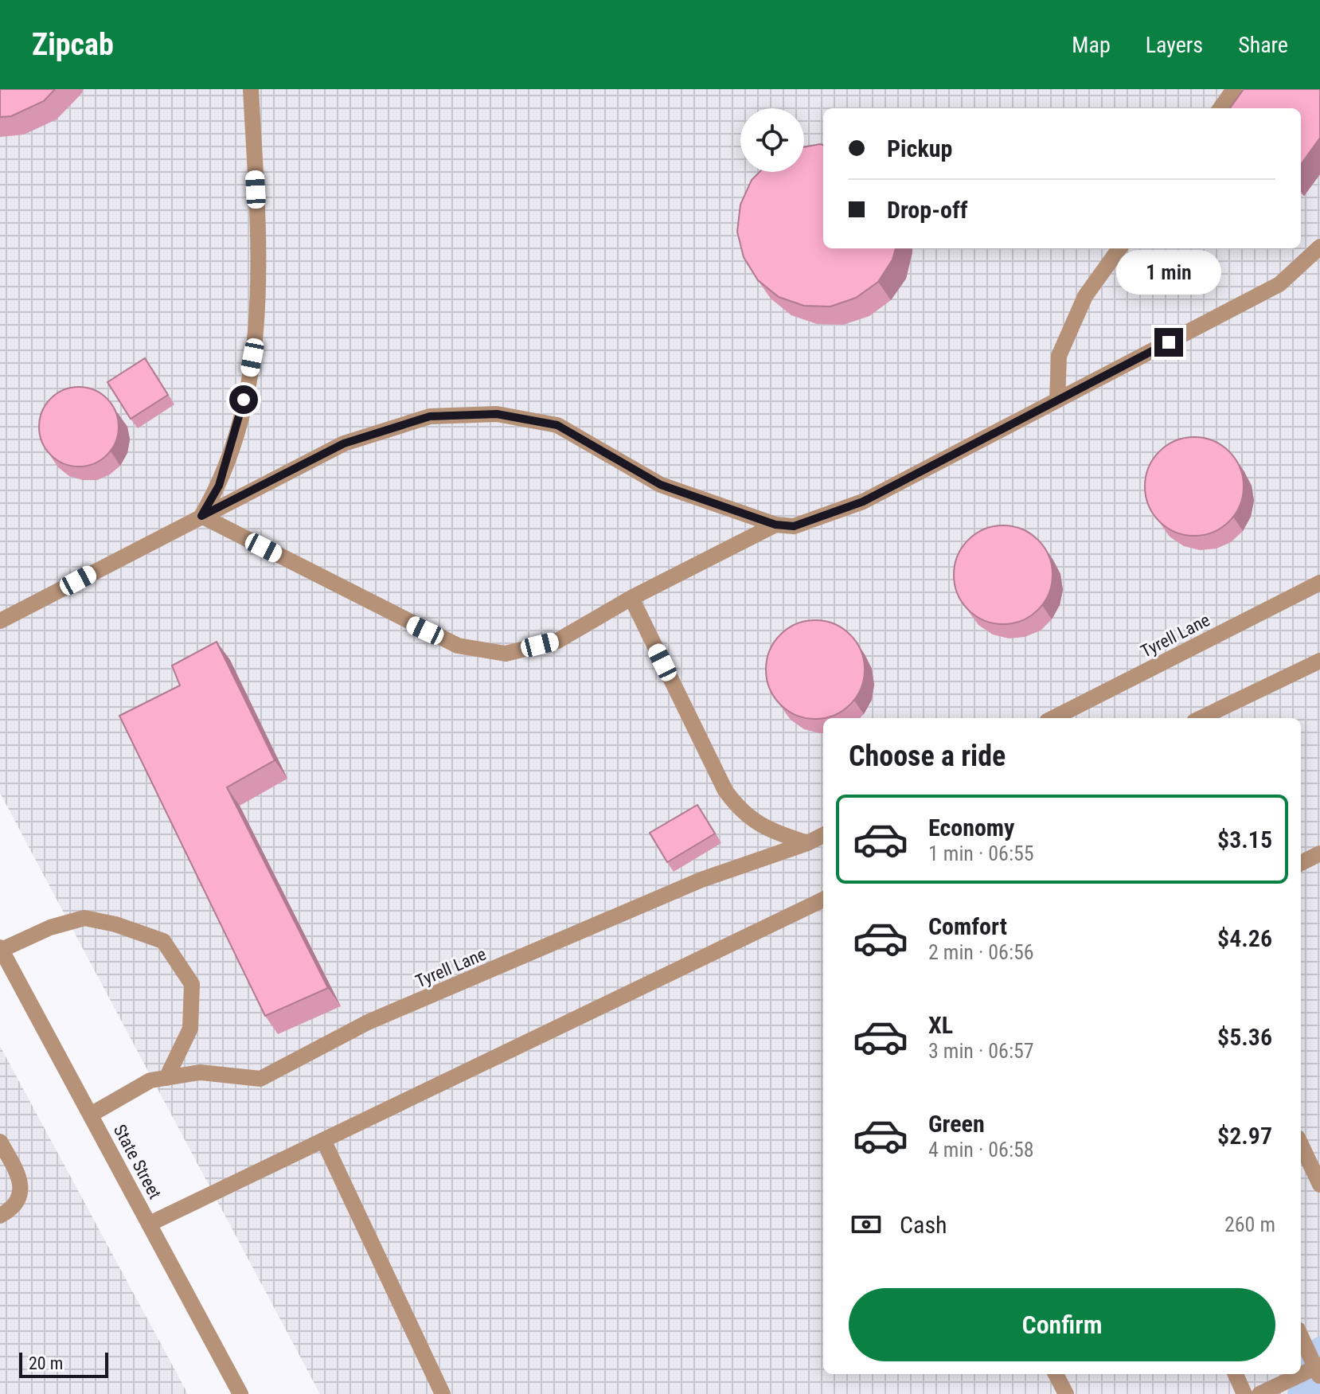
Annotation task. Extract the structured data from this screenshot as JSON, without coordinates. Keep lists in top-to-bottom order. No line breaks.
{"streets":{"street":["Tyrell Lane","State Street"]},"crossings":[["Tyrell Lane","State Street"]],"scale_bar":"20 m","page":{"header":"Zipcab","nav":["Map","Layers","Share"],"banner":["Pickup","Drop-off"],"bubble":"1 min","heading":"Choose a ride","list":[{"name":"Economy","note":"1 min · 06:55","value":"$3.15"},{"name":"Comfort","note":"2 min · 06:56","value":"$4.26"},{"name":"XL","note":"3 min · 06:57","value":"$5.36"},{"name":"Green","note":"4 min · 06:58","value":"$2.97"}],"pay":["Cash","260 m"],"buttons":"Confirm","scale":"20 m"}}
